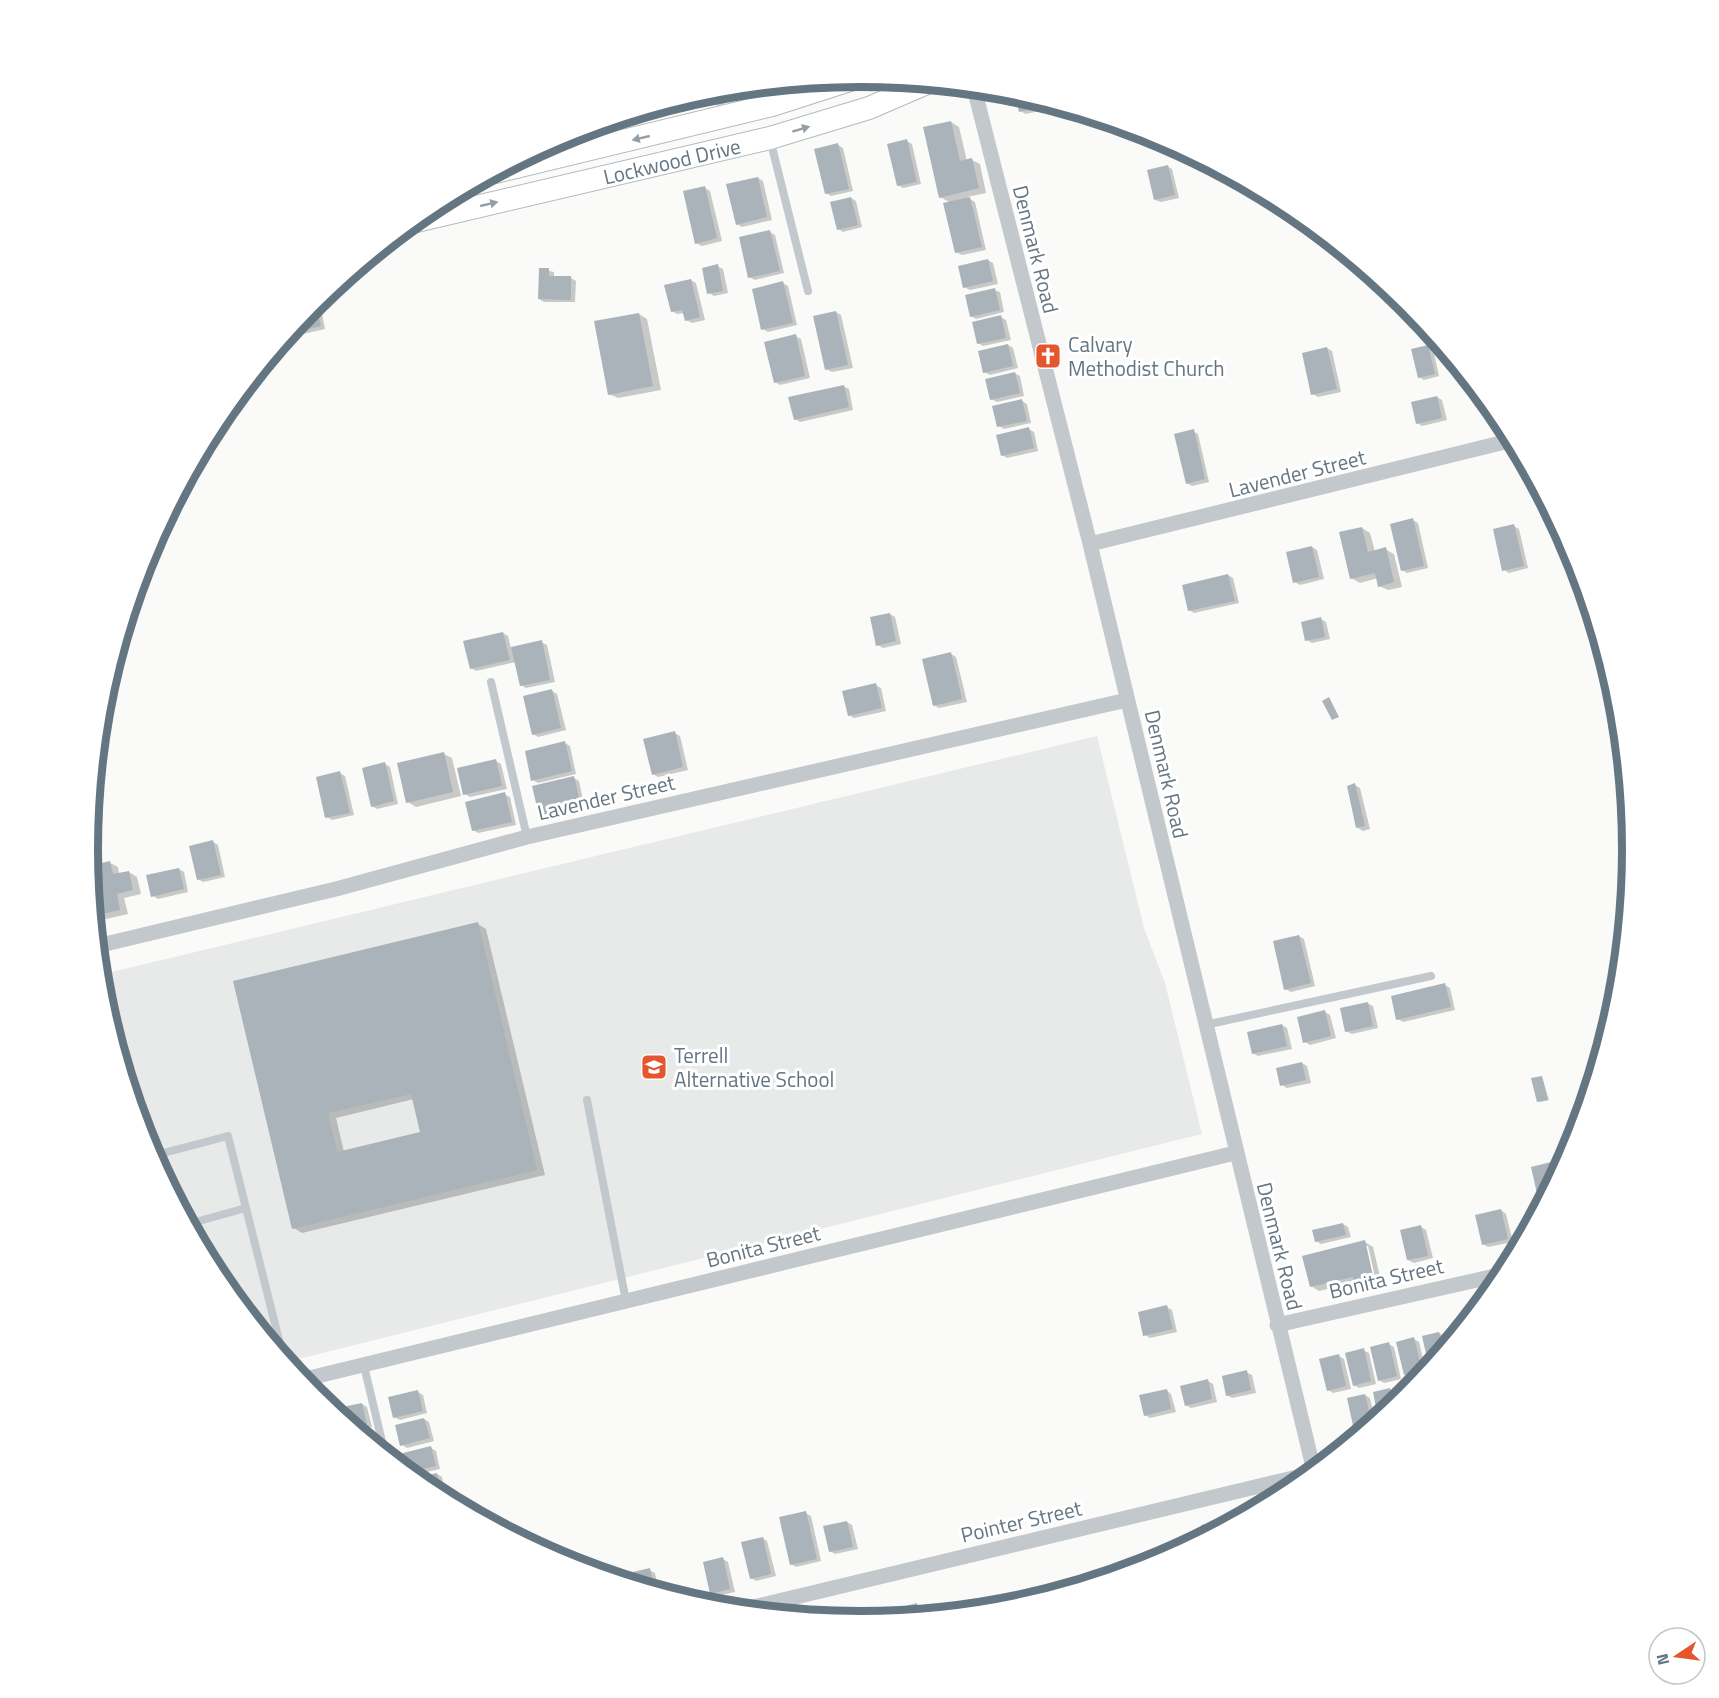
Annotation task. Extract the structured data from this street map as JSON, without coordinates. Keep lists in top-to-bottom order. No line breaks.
{"streets":{"main road":["Lockwood Drive"],"street":["Denmark Road","Lavender Street","Bonita Street","Pointer Street"]},"crossings":[["Denmark Road","Lavender Street"],["Denmark Road","Bonita Street"]],"places":{"church":["Calvary Methodist Church"],"school or university":["Terrell Alternative School"]},"north":"left"}
